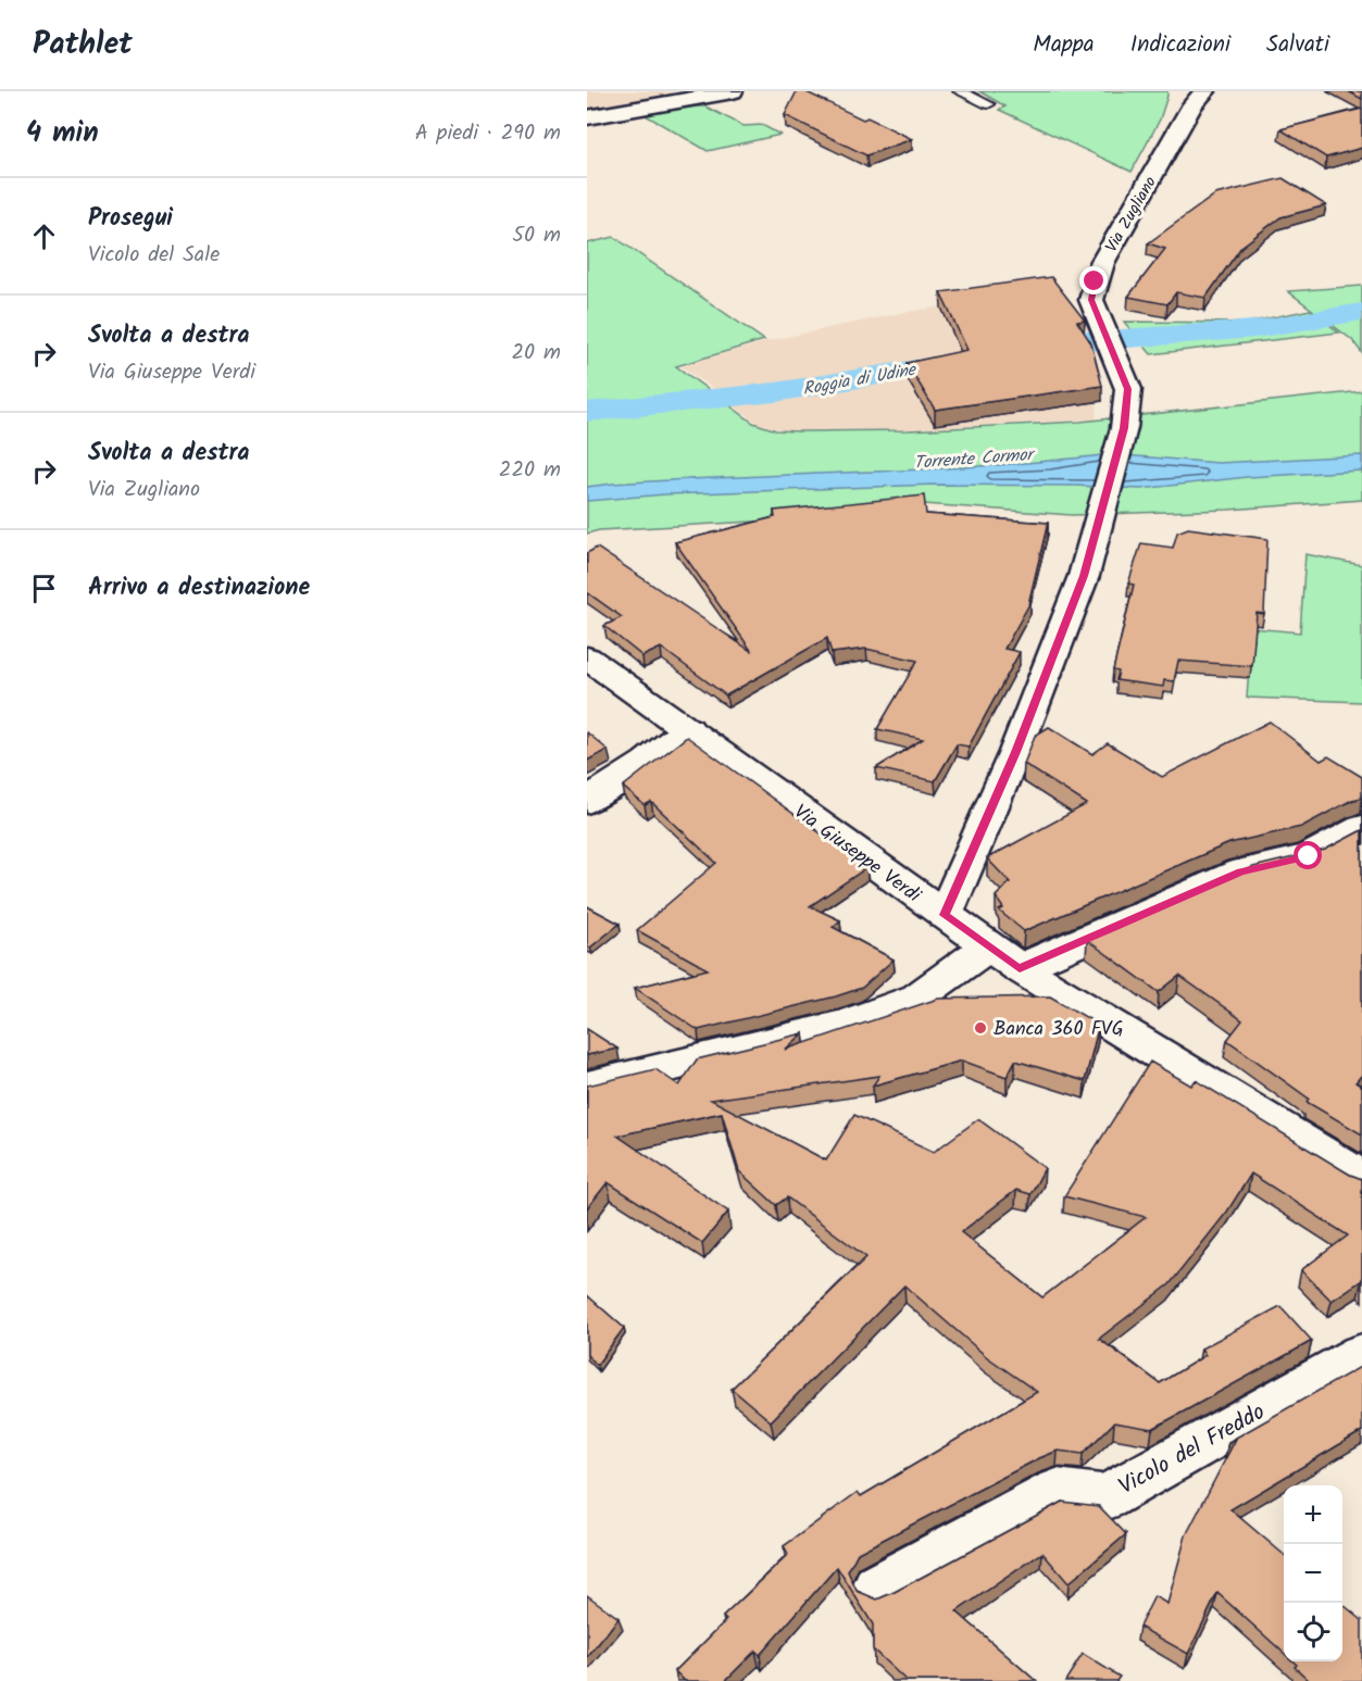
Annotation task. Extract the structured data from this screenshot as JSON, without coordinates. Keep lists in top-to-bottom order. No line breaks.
{"streets":{"street":["Via Zugliano","Via Giuseppe Verdi","Vicolo del Freddo"]},"crossings":[["Via Zugliano","Via Giuseppe Verdi"]],"water":["Roggia di Udine","Torrente Cormor"],"places":["Banca 360 FVG"],"page":{"header":"Pathlet","nav":["Mappa","Indicazioni","Salvati"],"heading":["4 min","A piedi · 290 m"],"list":[["Prosegui","Vicolo del Sale","50 m"],["Svolta a destra","Via Giuseppe Verdi","20 m"],["Svolta a destra","Via Zugliano","220 m"],"Arrivo a destinazione"],"map_buttons":["+","−"]}}
